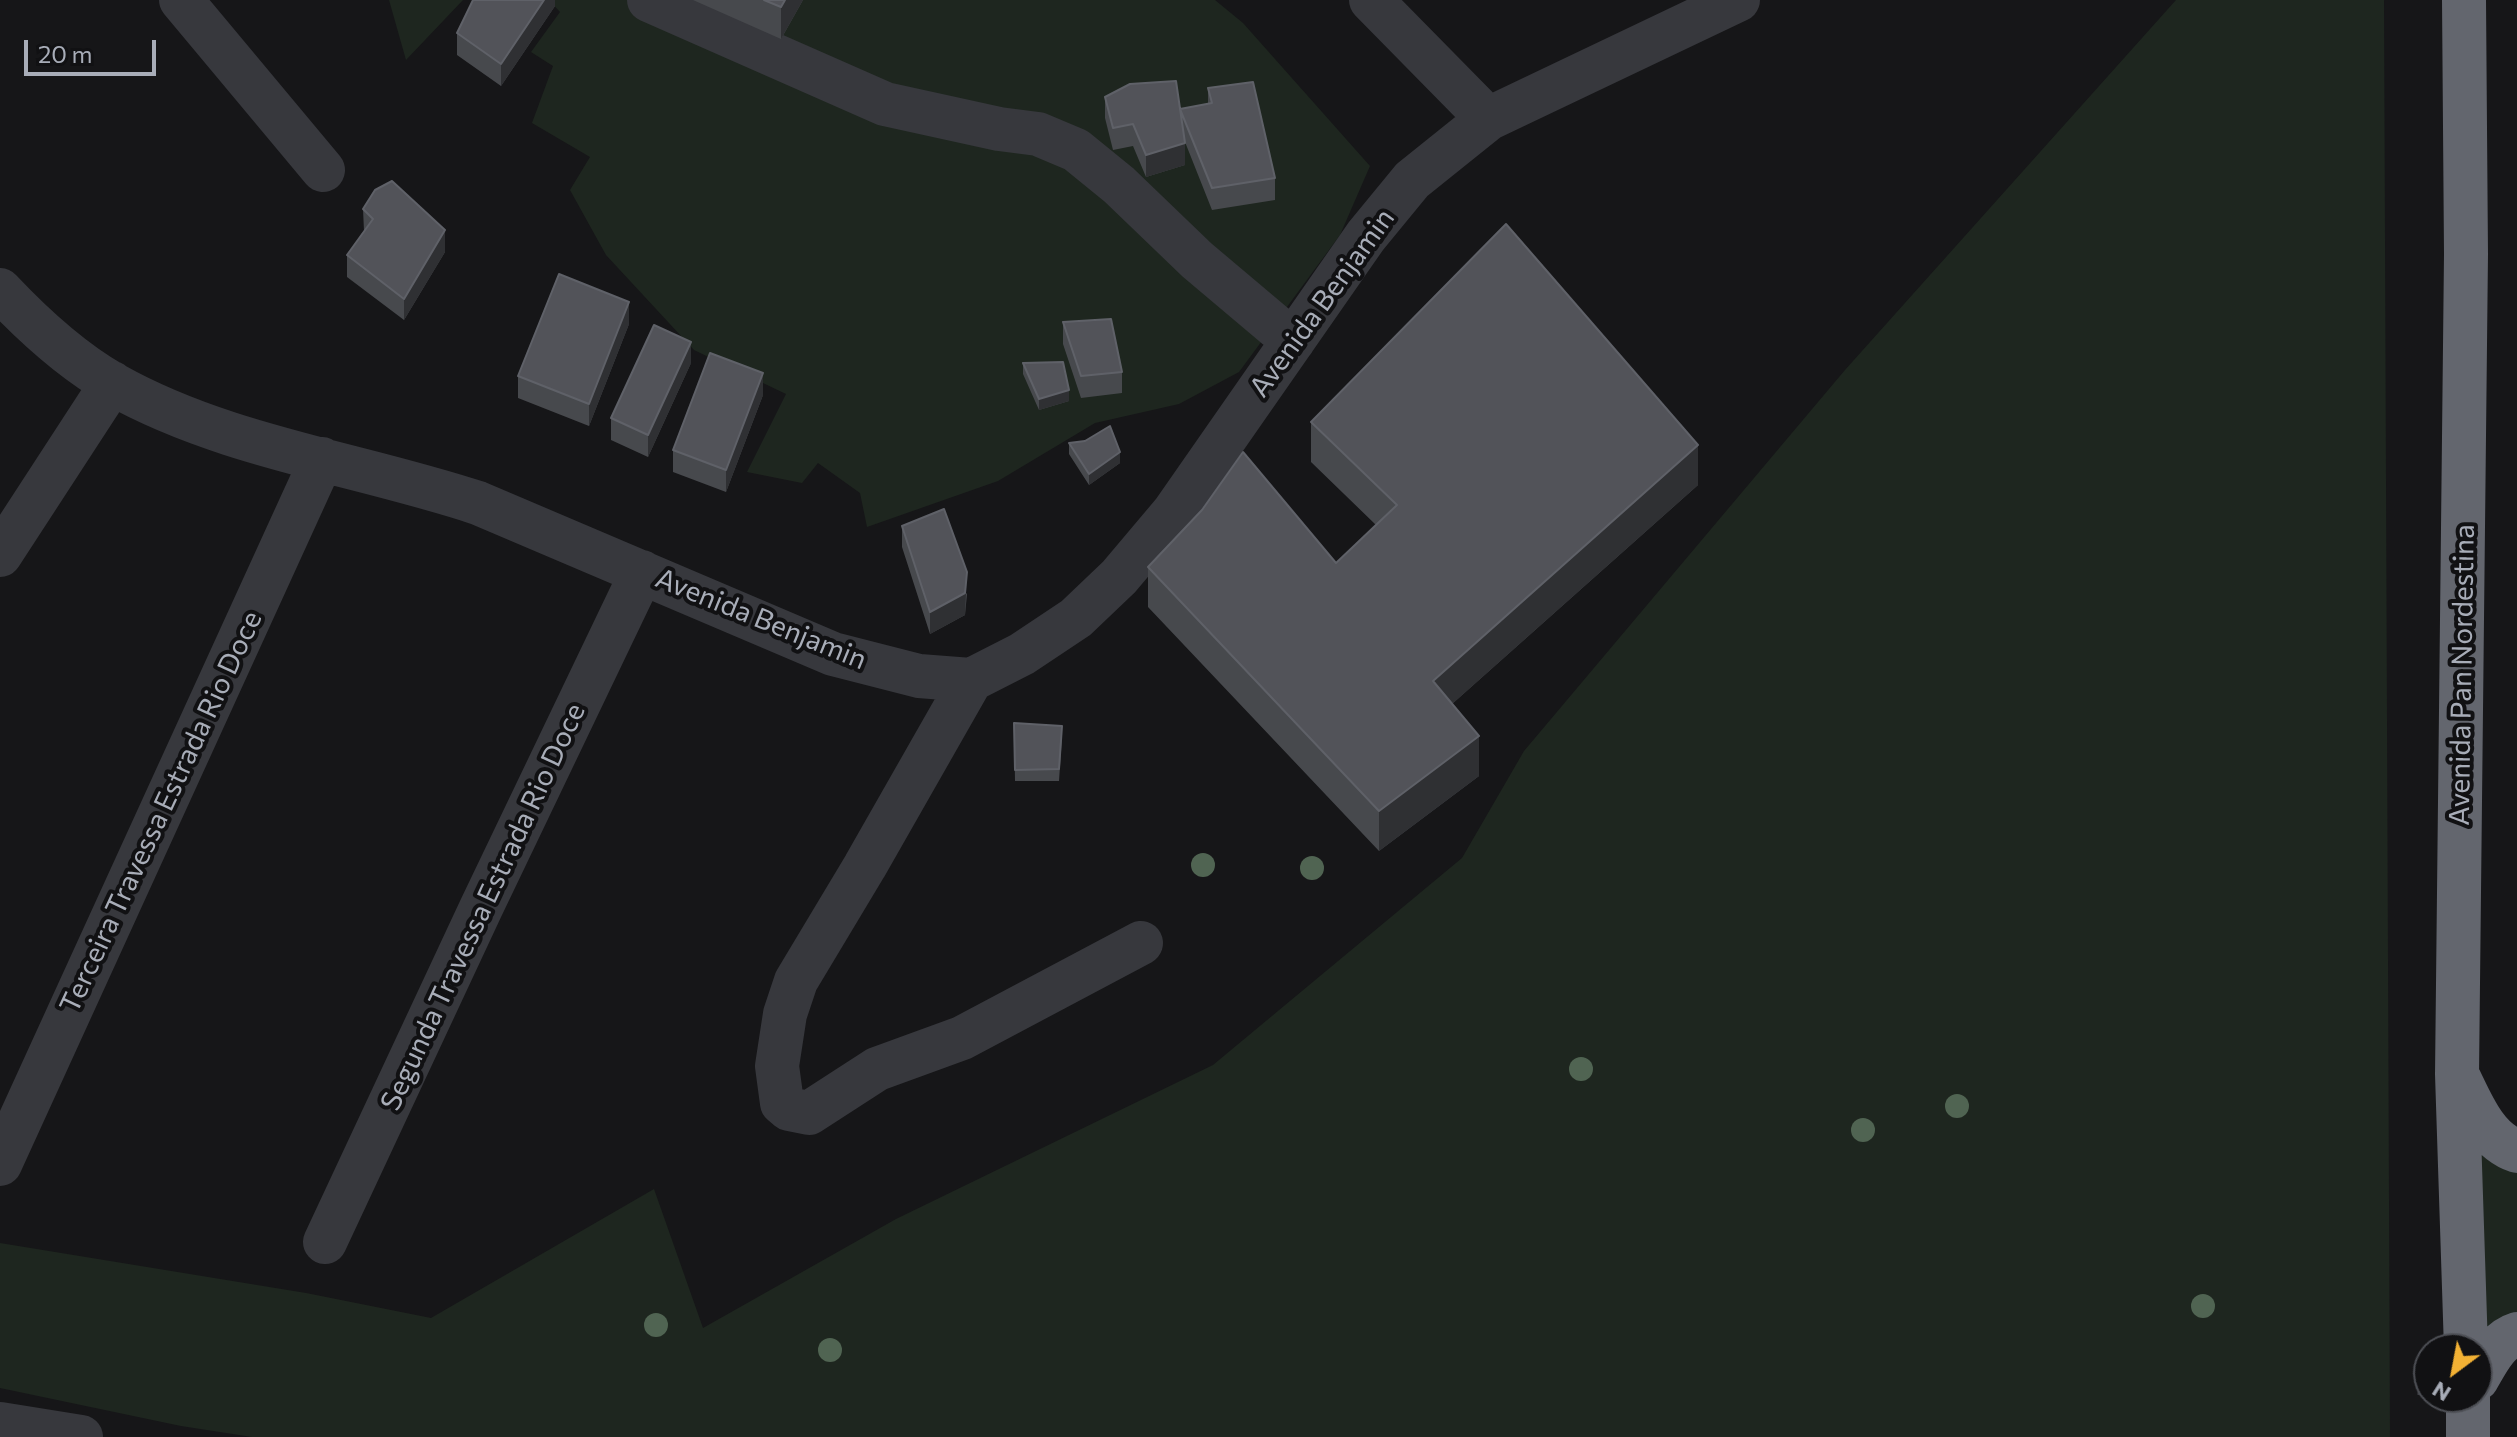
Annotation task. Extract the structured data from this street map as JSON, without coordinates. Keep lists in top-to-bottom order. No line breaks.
{"streets":{"highway":["Avenida Pan Nordestina"],"street":["Avenida Benjamin","Terceira Travessa Estrada Rio Doce","Segunda Travessa Estrada Rio Doce"]},"crossings":[["Avenida Benjamin","Terceira Travessa Estrada Rio Doce"],["Avenida Benjamin","Segunda Travessa Estrada Rio Doce"]],"scale_bar":"20 m","north":"bottom left"}
